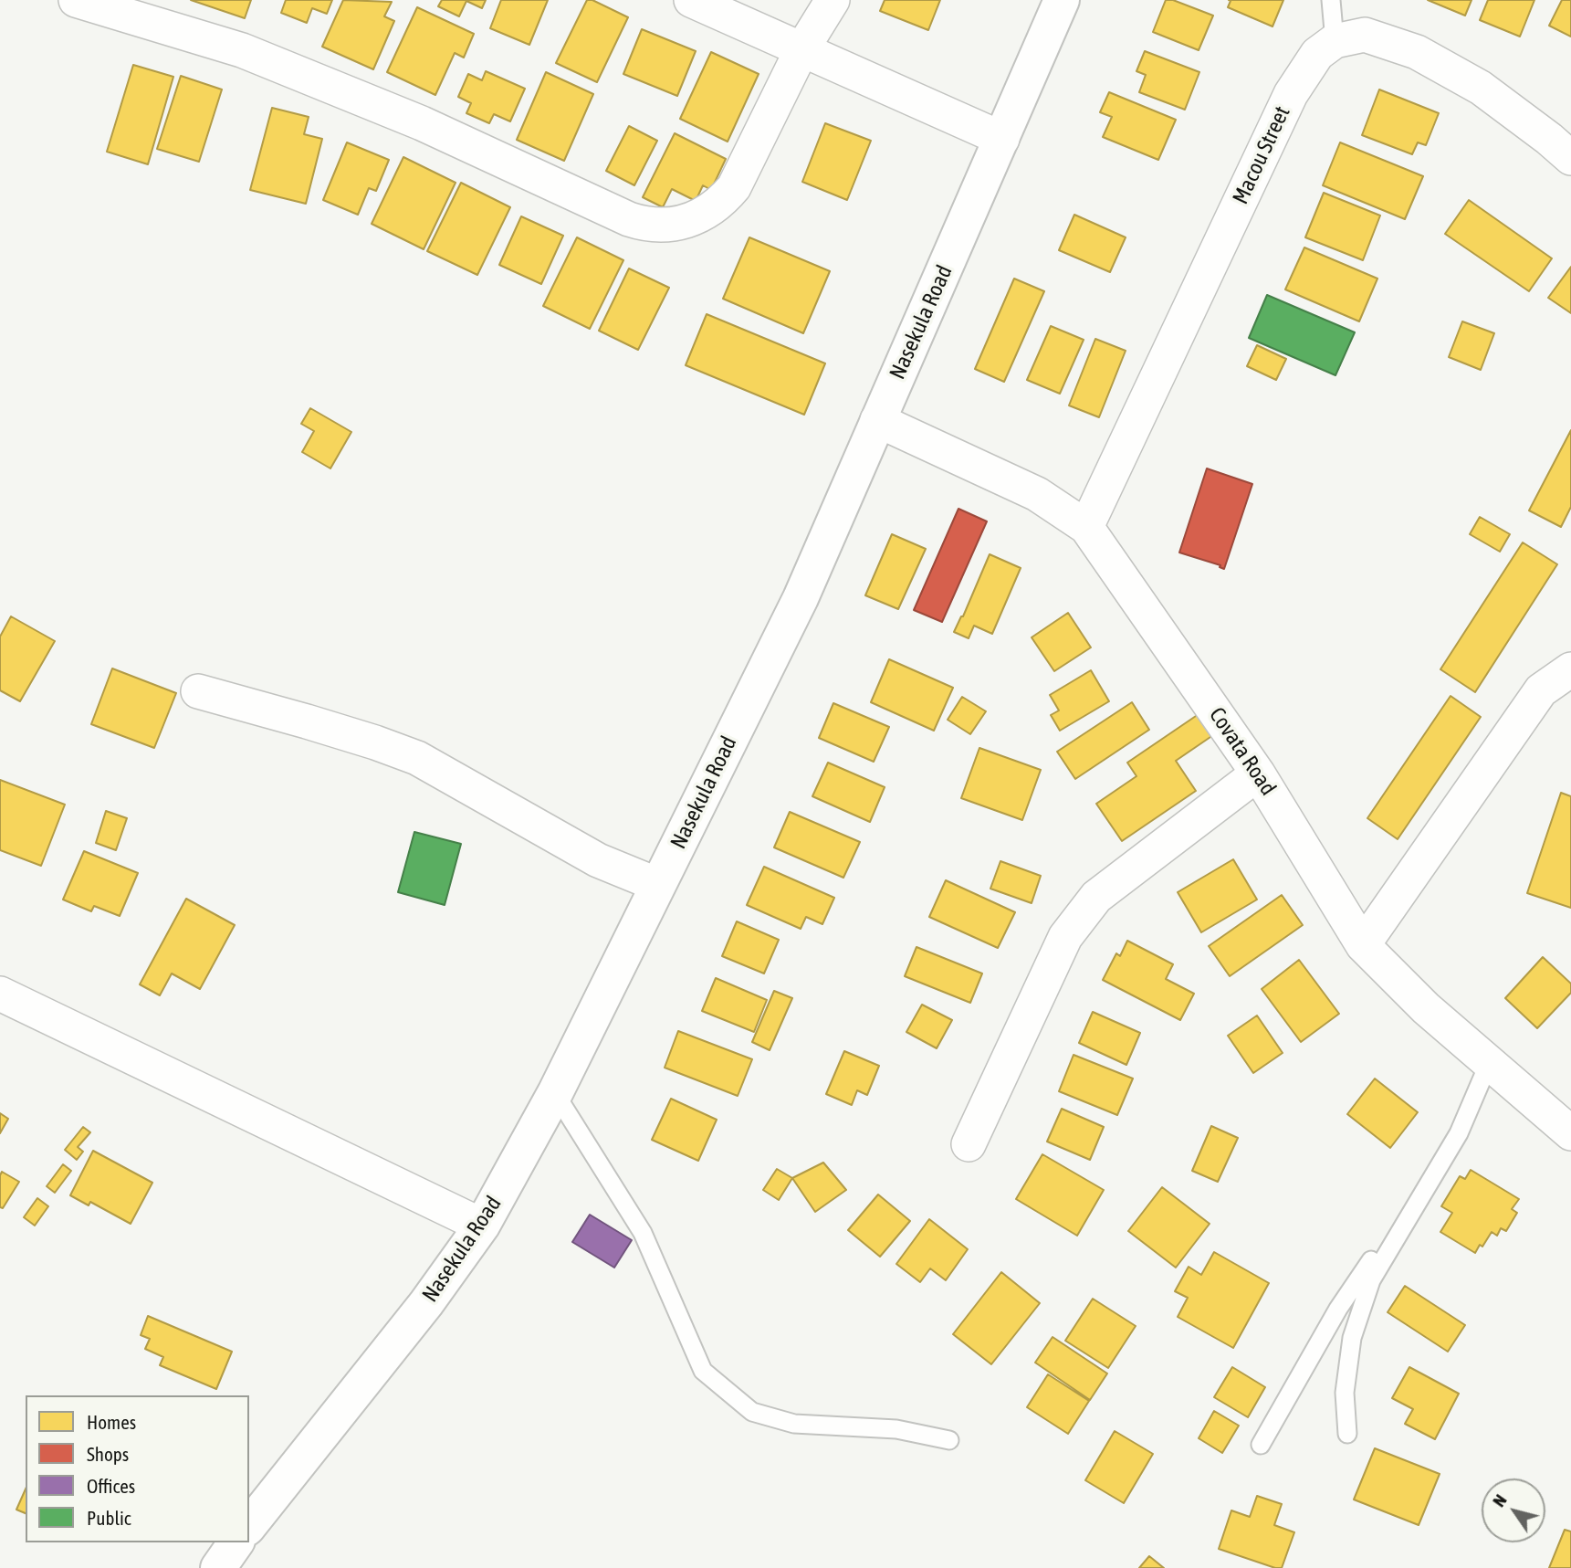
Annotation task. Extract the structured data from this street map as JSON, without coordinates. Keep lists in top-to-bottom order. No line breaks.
{"streets":{"main road":["Nasekula Road"],"street":["Macou Street","Covata Road"]},"crossings":[["Macou Street","Covata Road"],["Nasekula Road","Covata Road"]],"legend":["Homes","Shops","Offices","Public"],"north":"top left"}
